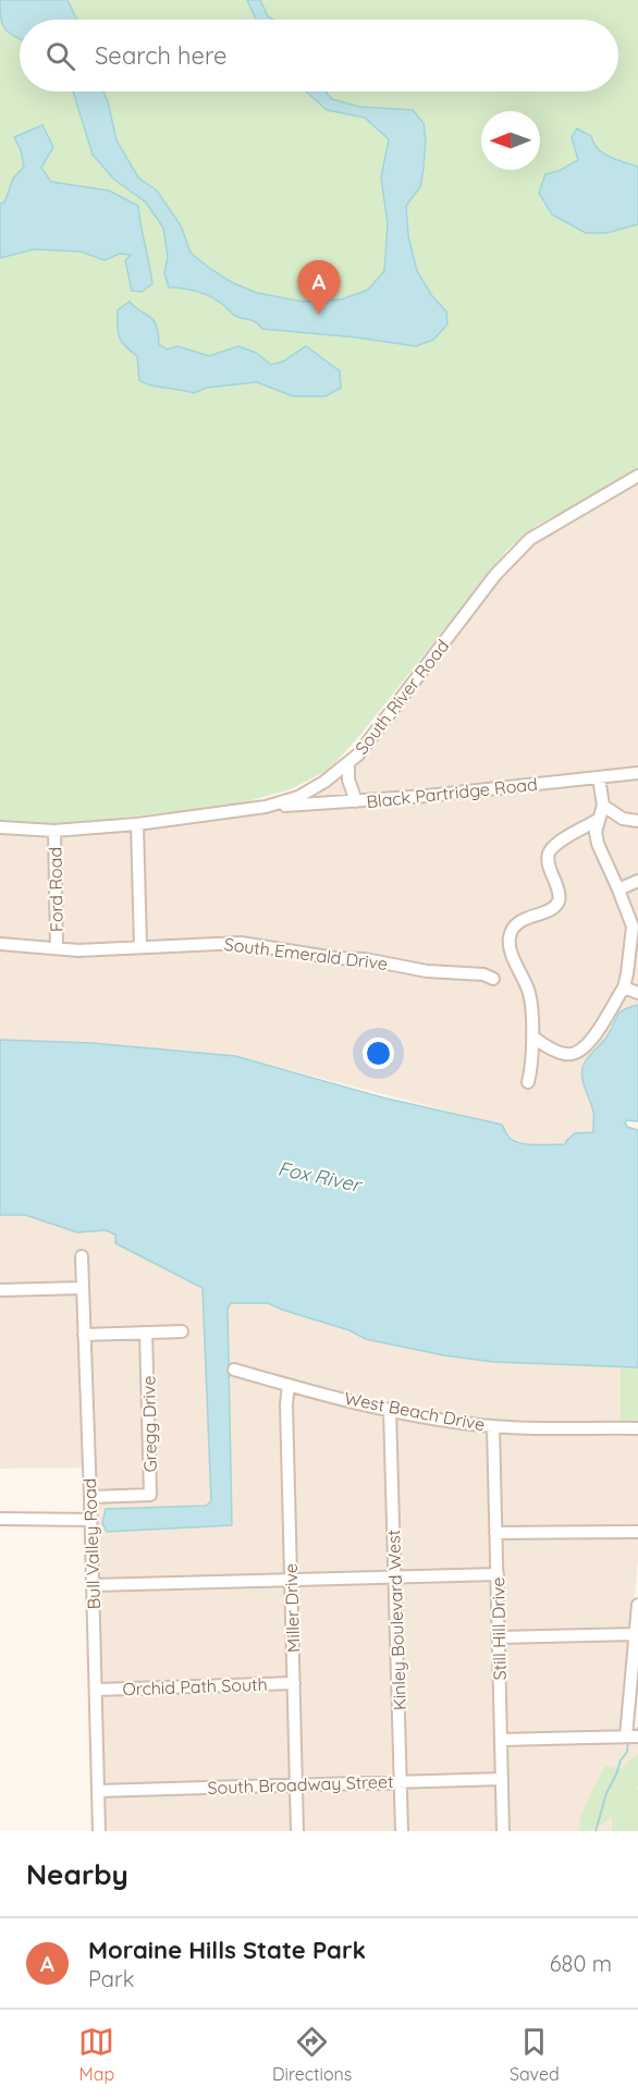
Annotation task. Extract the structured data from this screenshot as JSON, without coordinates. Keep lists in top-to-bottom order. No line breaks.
{"streets":{"street":["South River Road","Black Partridge Road","Ford Road","South Emerald Drive","West Beach Drive","Gregg Drive","Bull Valley Road","Miller Drive","Kinley Boulevard West","Still Hill Drive","Orchid Path South","South Broadway Street"]},"crossings":[["South River Road","Black Partridge Road"],["South River Road","Ford Road"],["Ford Road","South Emerald Drive"],["West Beach Drive","Miller Drive"],["West Beach Drive","Kinley Boulevard West"],["West Beach Drive","Still Hill Drive"],["Gregg Drive","Bull Valley Road"],["Bull Valley Road","Orchid Path South"],["Bull Valley Road","South Broadway Street"],["Miller Drive","Orchid Path South"],["Miller Drive","South Broadway Street"],["Kinley Boulevard West","South Broadway Street"],["Still Hill Drive","South Broadway Street"]],"water":["Fox River"],"north":"left","page":{"search":"Search here","pins":"A","heading":"Nearby","list":[{"mark":"A","name":"Moraine Hills State Park","note":"Park","value":"680 m"}],"nav":["Map","Directions","Saved"]}}
